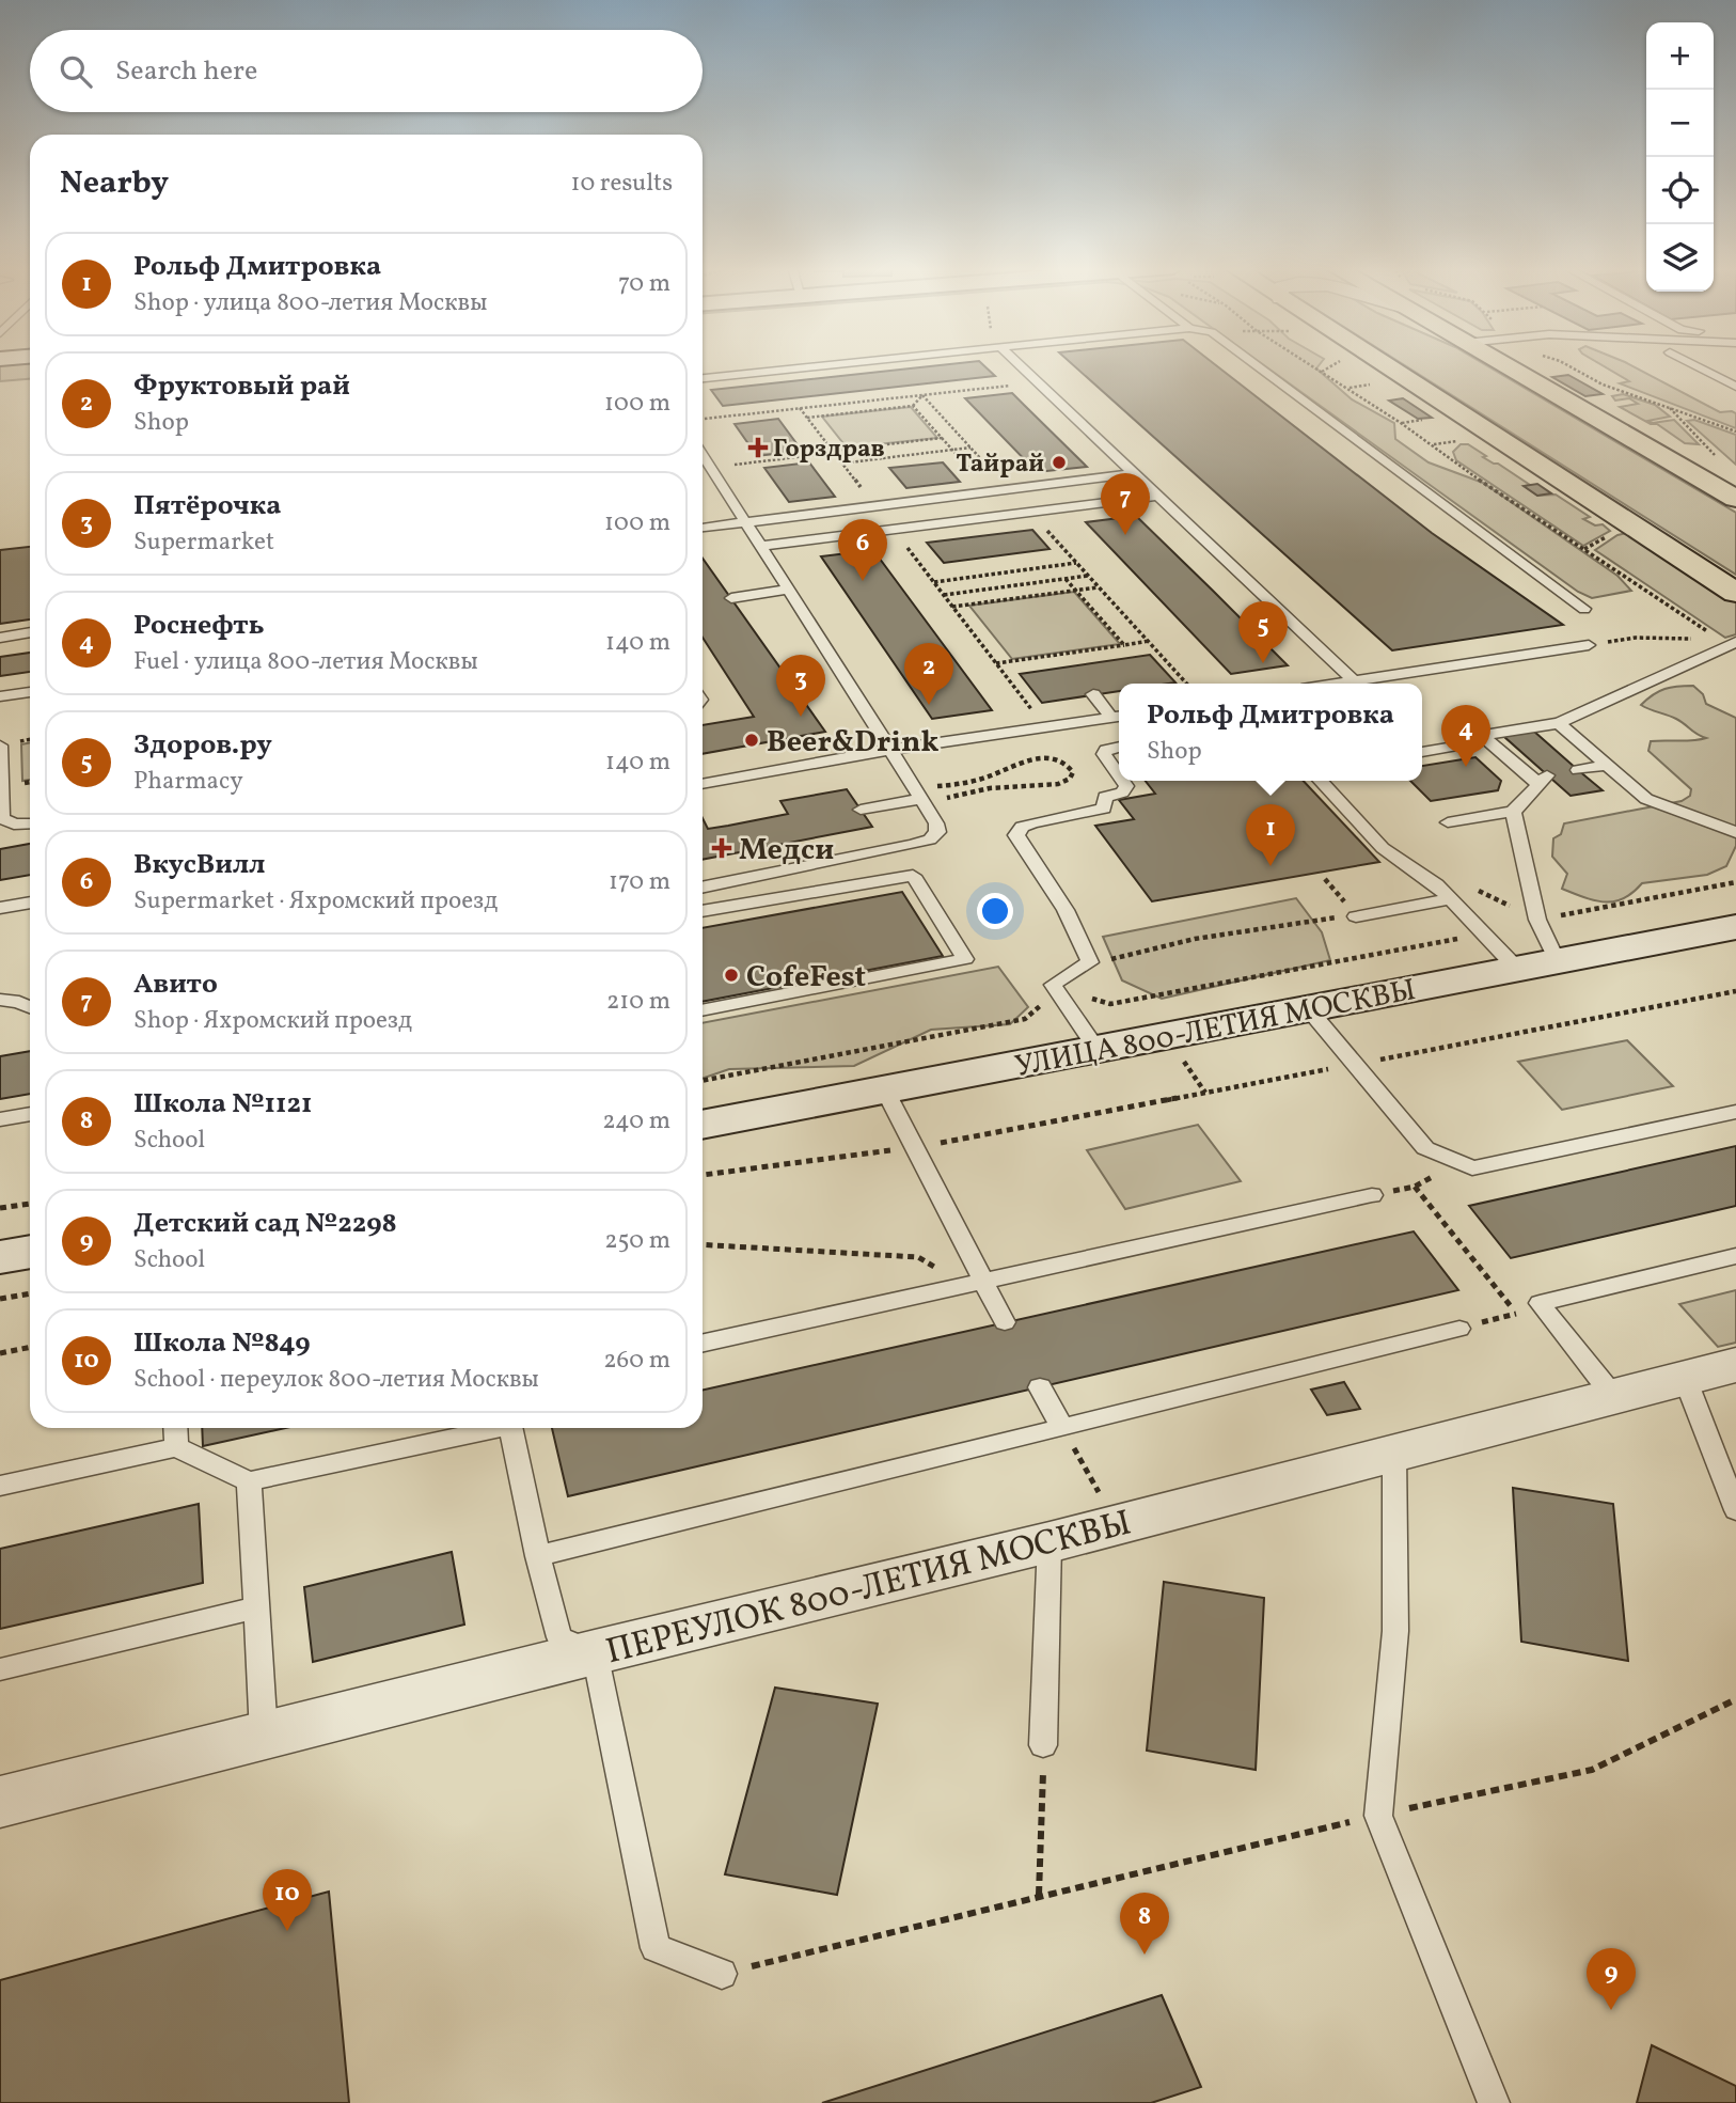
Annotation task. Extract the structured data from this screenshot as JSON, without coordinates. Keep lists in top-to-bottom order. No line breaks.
{"streets":{"main road":["УЛИЦА 800-ЛЕТИЯ МОСКВЫ"],"street":["ПЕРЕУЛОК 800-ЛЕТИЯ МОСКВЫ"]},"places":{"health":["Горздрав","Медси"],"other":["Тайрай","Beer&Drink","CofeFest"]},"page":{"map_buttons":["+","−"],"search":"Search here","heading":["Nearby","10 results"],"list":[{"mark":"1","name":"Рольф Дмитровка","note":"Shop · улица 800-летия Москвы","value":"70 m"},{"mark":"2","name":"Фруктовый рай","note":"Shop","value":"100 m"},{"mark":"3","name":"Пятёрочка","note":"Supermarket","value":"100 m"},{"mark":"4","name":"Роснефть","note":"Fuel · улица 800-летия Москвы","value":"140 m"},{"mark":"5","name":"Здоров.ру","note":"Pharmacy","value":"140 m"},{"mark":"6","name":"ВкусВилл","note":"Supermarket · Яхромский проезд","value":"170 m"},{"mark":"7","name":"Авито","note":"Shop · Яхромский проезд","value":"210 m"},{"mark":"8","name":"Школа №1121","note":"School","value":"240 m"},{"mark":"9","name":"Детский сад №2298","note":"School","value":"250 m"},{"mark":"10","name":"Школа №849","note":"School · переулок 800-летия Москвы","value":"260 m"}],"pins":["7","6","5","2","3","4","1","10","8","9"],"popup":["Рольф Дмитровка","Shop"]}}
